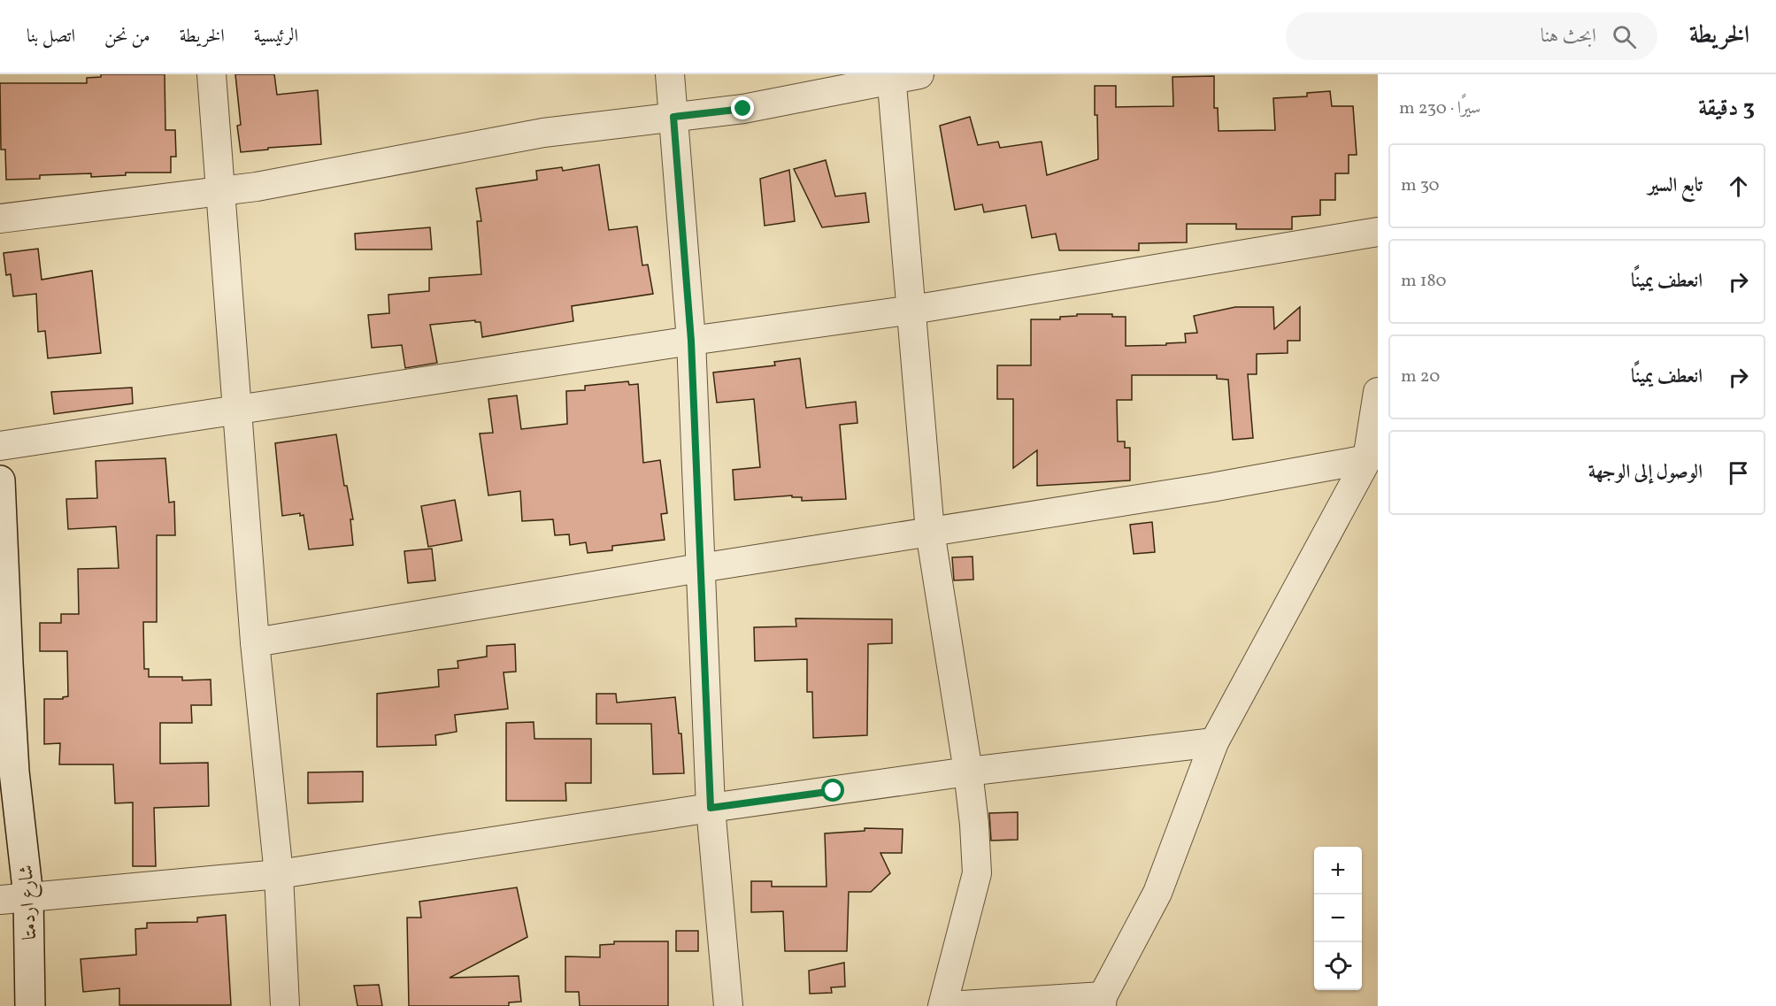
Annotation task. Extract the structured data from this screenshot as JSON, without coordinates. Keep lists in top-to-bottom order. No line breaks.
{"streets":{"main road":["شارع اردمتا"]},"page":{"header":"الخريطة","search":"ابحث هنا","nav":["الرئيسية","الخريطة","من نحن","اتصل بنا"],"heading":["3 دقيقة","سيرًا · 230 m"],"list":[["تابع السير","30 m"],["انعطف يمينًا","180 m"],["انعطف يمينًا","20 m"],"الوصول إلى الوجهة"],"map_buttons":["+","−"]}}
